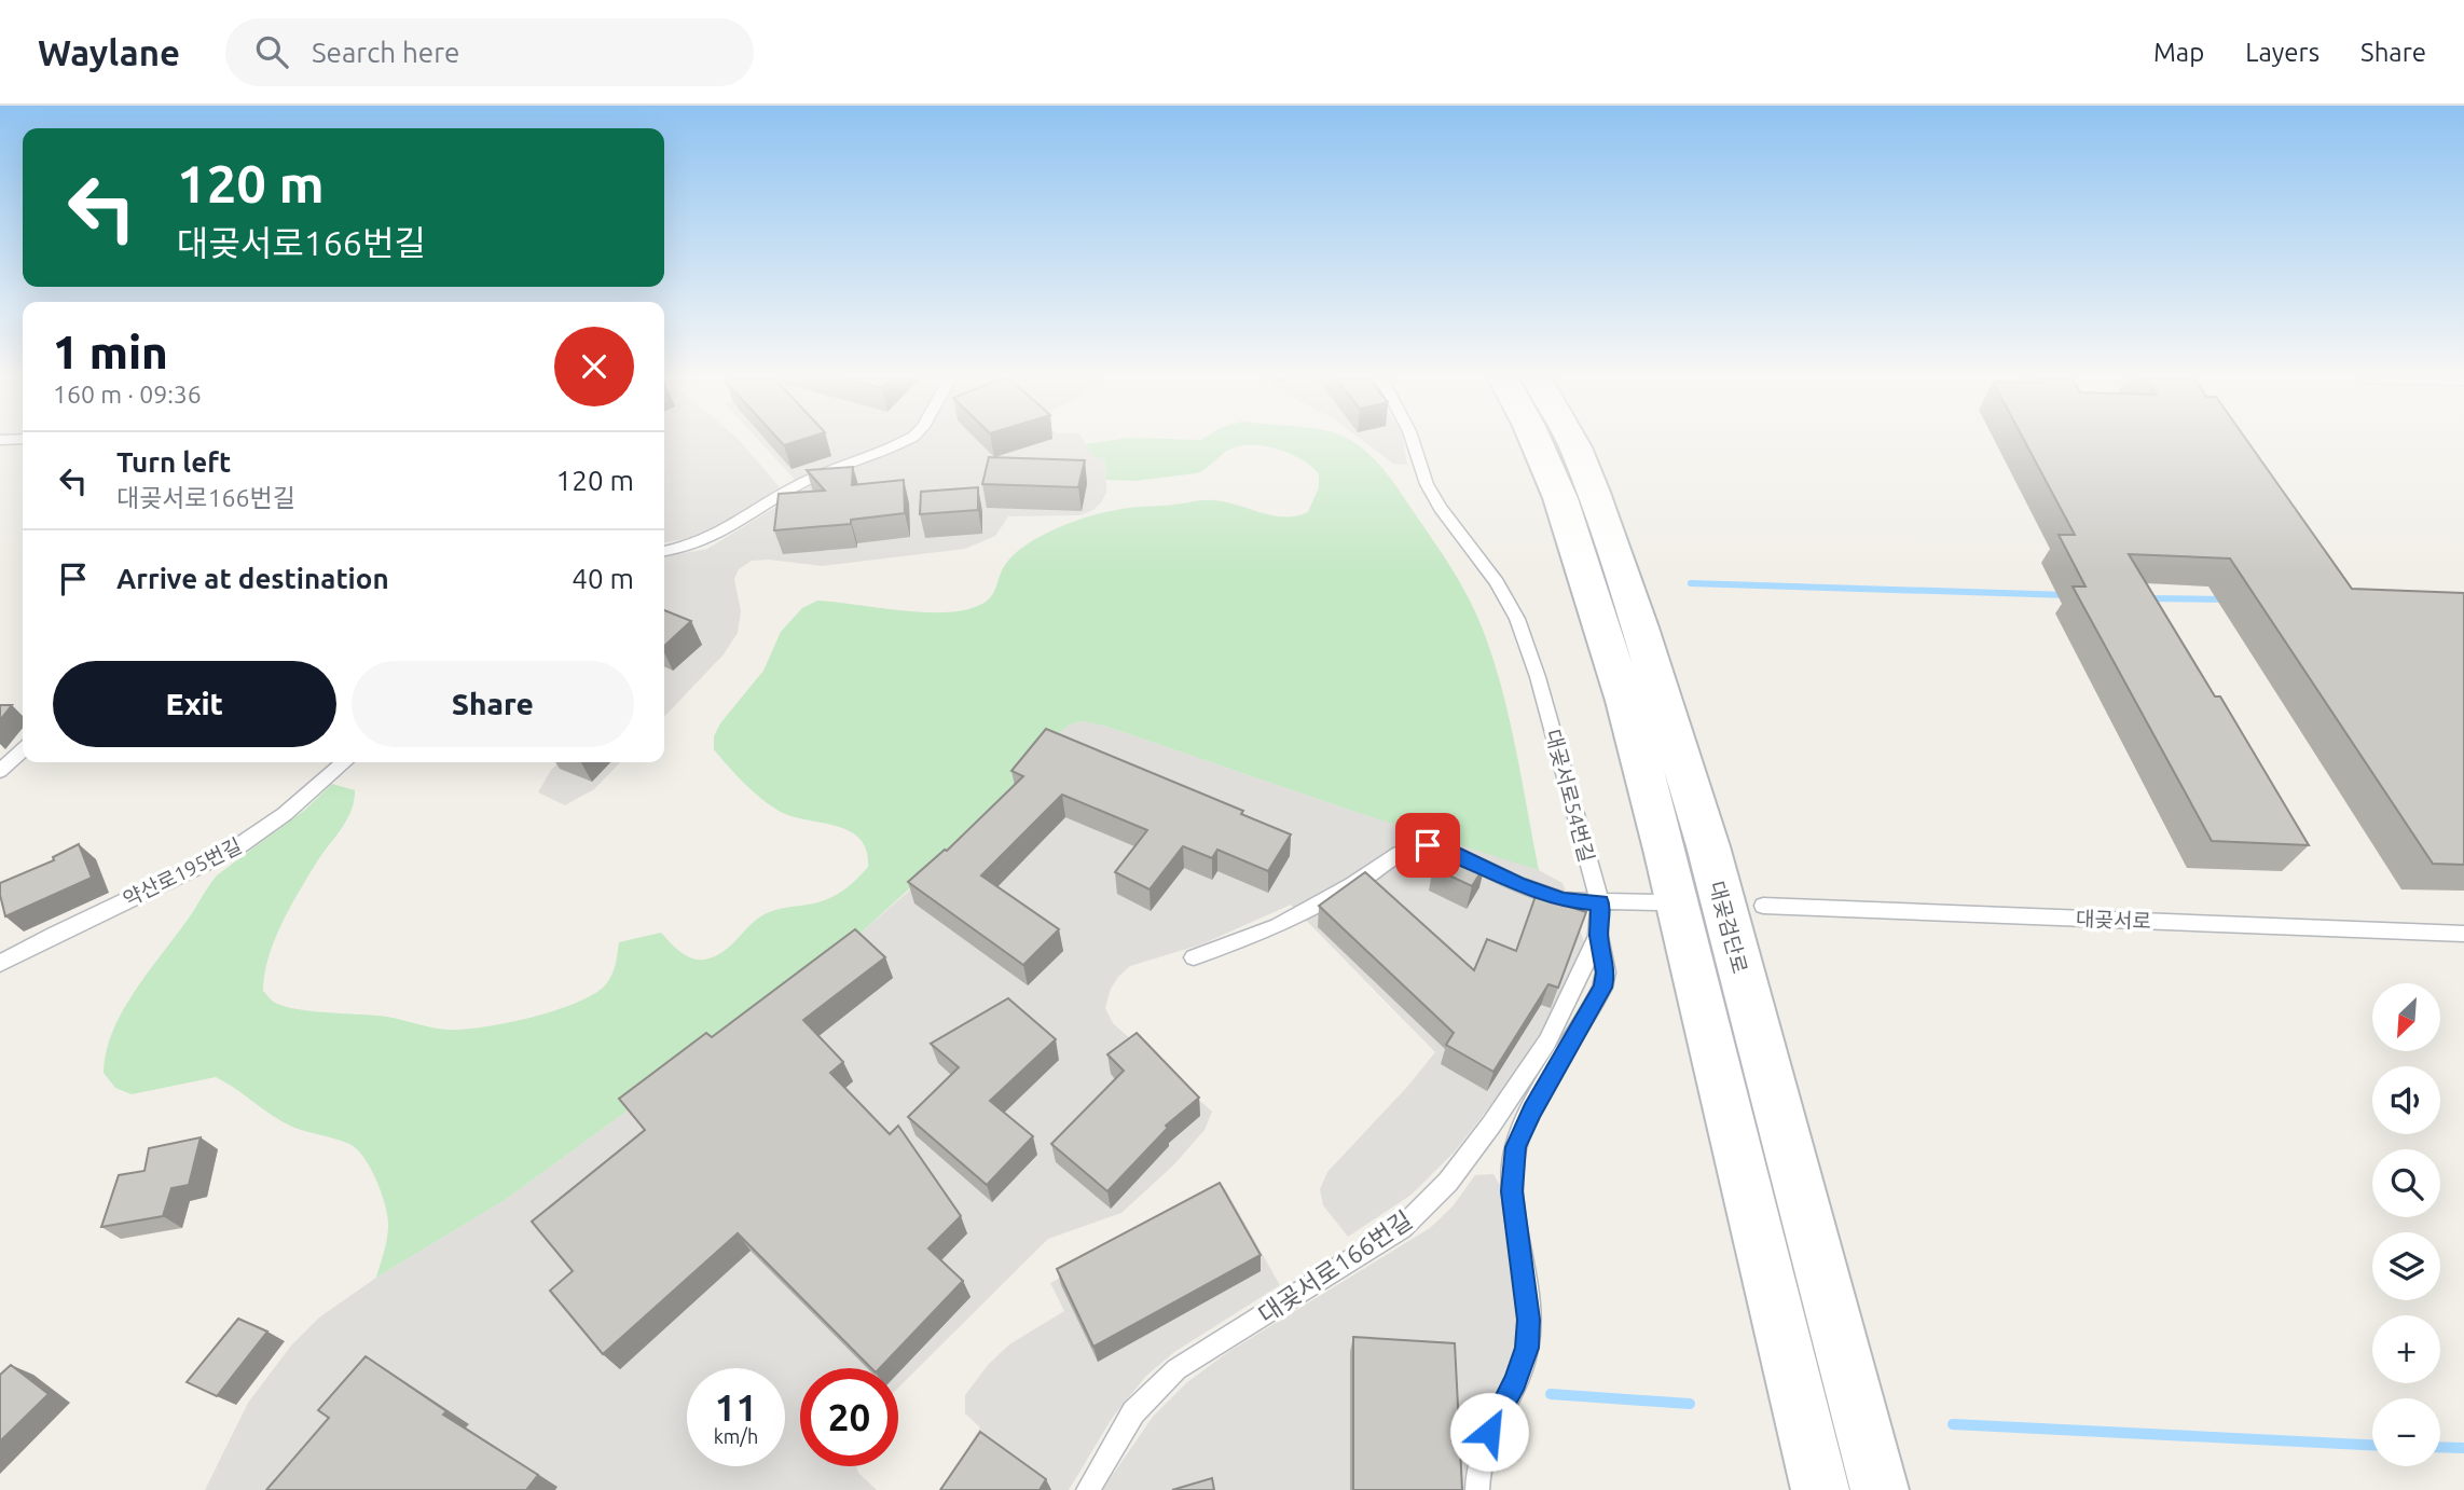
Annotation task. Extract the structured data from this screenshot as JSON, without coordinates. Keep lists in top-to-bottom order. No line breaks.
{"streets":{"main road":["대곶검단로"],"lane":["대곶서로54번길","약산로195번길","대곶서로","대곶서로166번길"]},"crossings":[["대곶서로54번길","대곶서로166번길"]],"north":"bottom left","page":{"header":"Waylane","search":"Search here","nav":["Map","Layers","Share"],"turn":["120 m","대곶서로166번길"],"heading":["1 min","160 m · 09:36"],"list":[{"name":"Turn left","note":"대곶서로166번길","value":"120 m"},{"name":"Arrive at destination","value":"40 m"}],"buttons":["Exit","Share"],"map_buttons":["+","−"],"speed":"11 km/h","limit":"20"}}
